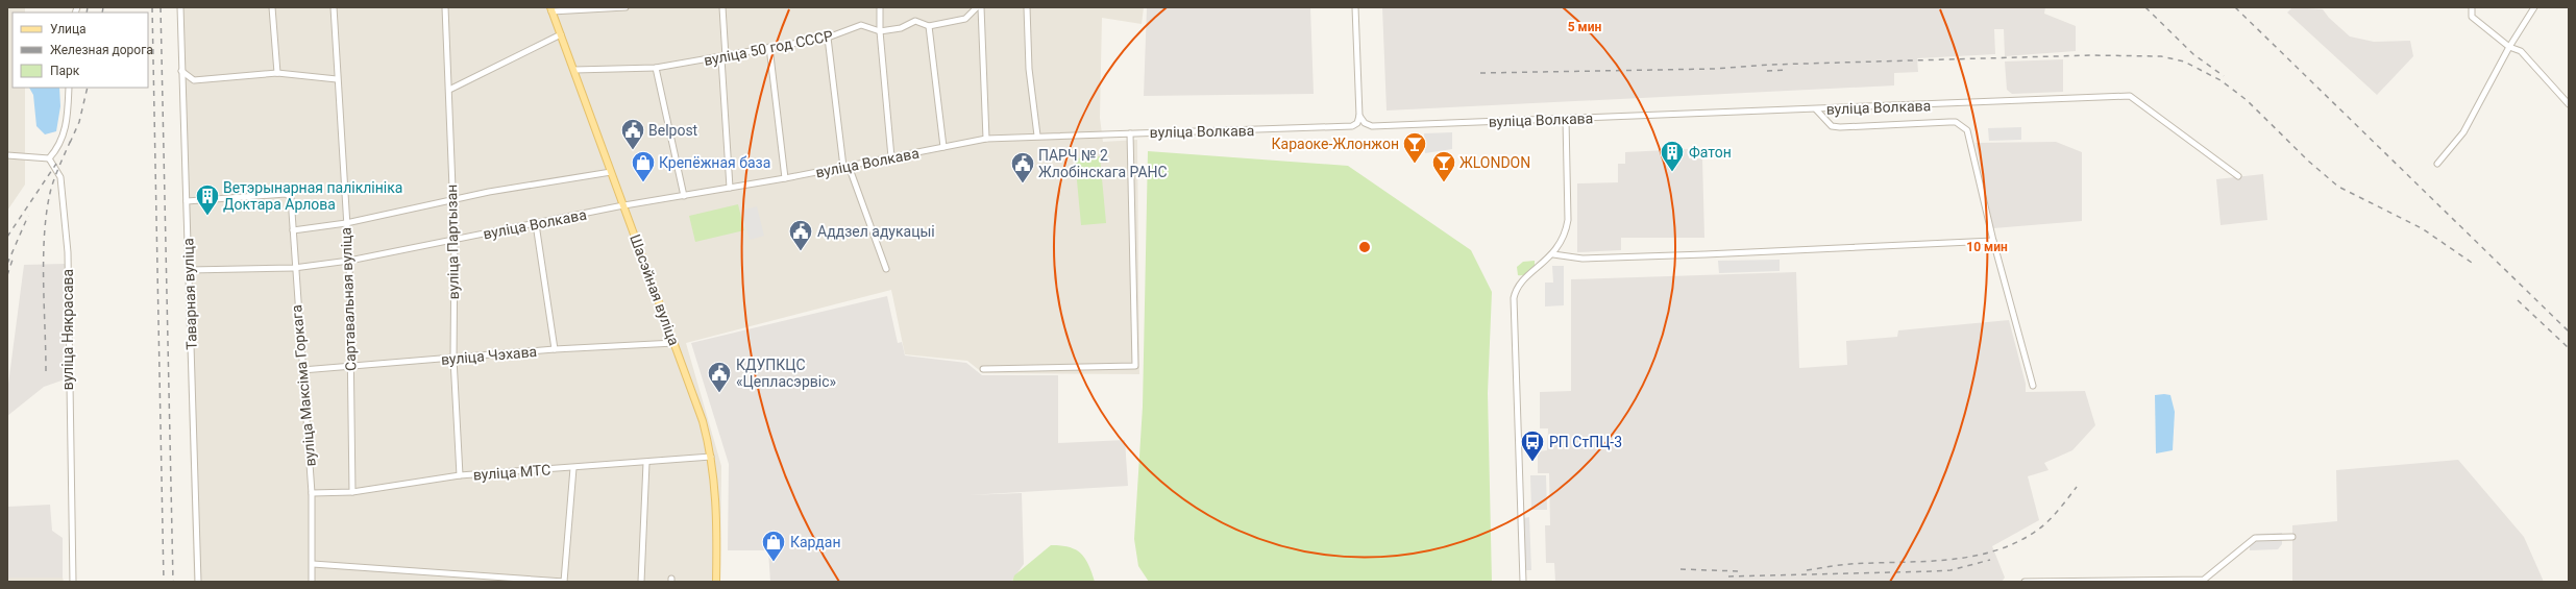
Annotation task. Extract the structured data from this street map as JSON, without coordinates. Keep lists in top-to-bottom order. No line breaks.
{"streets":{"main road":["Шасэйная вуліца"],"street":["вуліца 50 год СССР","вуліца Волкава","вуліца Партызан","Таварная вуліца","Сартавальная вуліца","вуліца Някрасава","вуліца Чэхава","вуліца Максіма Горкага","вуліца МТС"]},"crossings":[["вуліца 50 год СССР","Шасэйная вуліца"],["вуліца Волкава","вуліца Партызан"],["вуліца Волкава","Шасэйная вуліца"],["вуліца Волкава","Таварная вуліца"],["вуліца Волкава","Сартавальная вуліца"],["вуліца Волкава","вуліца Максіма Горкага"],["вуліца Партызан","вуліца Чэхава"],["вуліца Партызан","вуліца МТС"],["Шасэйная вуліца","вуліца Чэхава"],["Шасэйная вуліца","вуліца МТС"],["Таварная вуліца","вуліца Максіма Горкага"],["Сартавальная вуліца","вуліца Чэхава"],["Сартавальная вуліца","вуліца МТС"],["вуліца Чэхава","вуліца Максіма Горкага"],["вуліца Максіма Горкага","вуліца МТС"]],"places":{"public building":["Belpost","ПАРЧ № 2 Жлобінскага РАНС","Аддзел адукацыі","КДУПКЦС «Цепласэрвіс»"],"bar":["Караоке-Жлонжон","ЖLONDON"],"building":["Фатон","Ветэрынарная паліклініка Доктара Арлова"],"shop":["Крепёжная база","Кардан"],"bus stop":["РП СтПЦ-3"]},"legend":["Улица","Железная дорога","Парк"],"rings":["5 мин","10 мин"]}
